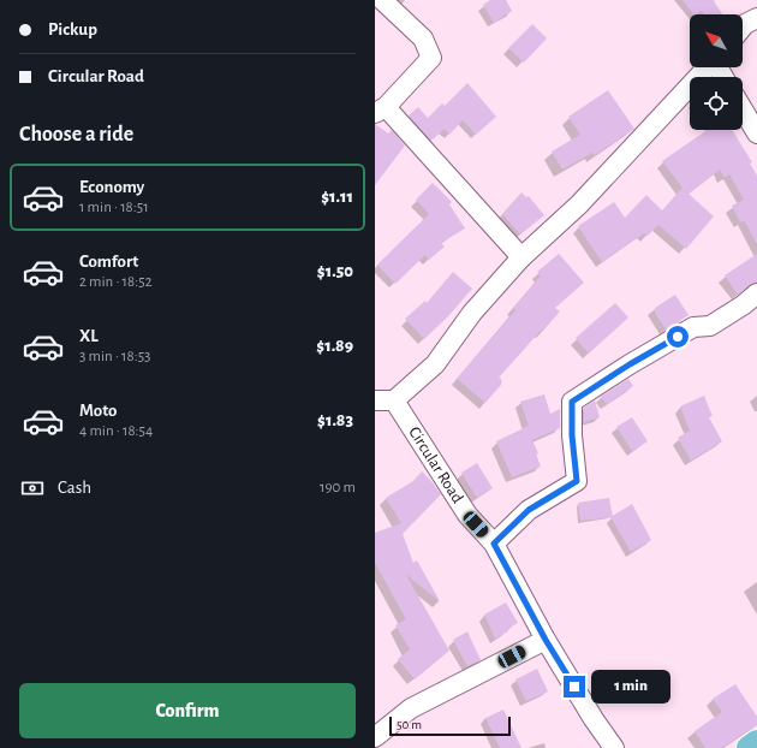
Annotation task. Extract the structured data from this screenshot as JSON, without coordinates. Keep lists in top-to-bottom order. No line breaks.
{"streets":{"street":["Circular Road"]},"scale_bar":"50 m","north":"top left","page":{"banner":["Pickup","Circular Road"],"heading":"Choose a ride","list":[{"name":"Economy","note":"1 min · 18:51","value":"$1.11"},{"name":"Comfort","note":"2 min · 18:52","value":"$1.50"},{"name":"XL","note":"3 min · 18:53","value":"$1.89"},{"name":"Moto","note":"4 min · 18:54","value":"$1.83"}],"pay":["Cash","190 m"],"bubble":"1 min","buttons":"Confirm","scale":"50 m"}}
